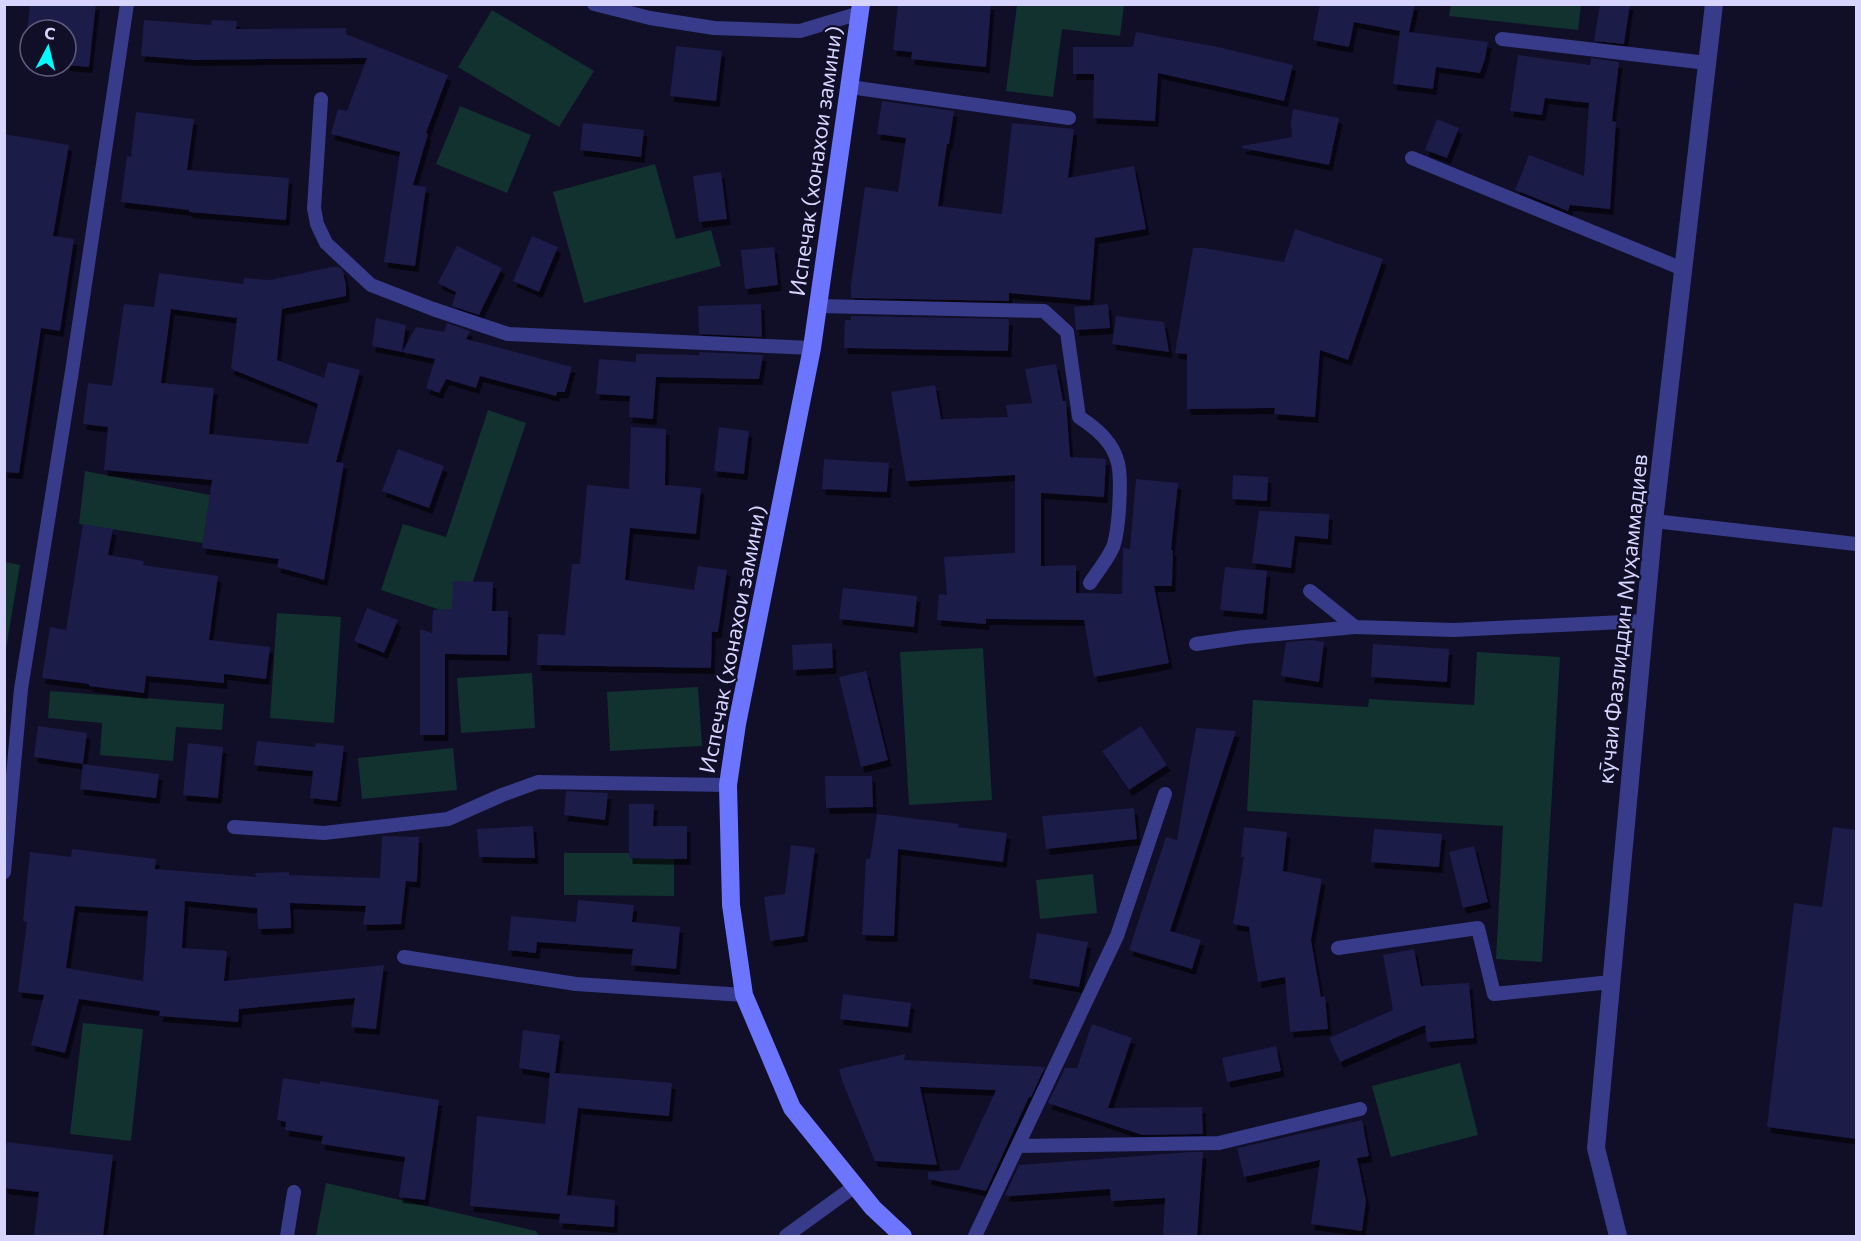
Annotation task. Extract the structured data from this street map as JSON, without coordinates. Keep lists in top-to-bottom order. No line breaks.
{"streets":{"street":["Испечак (хонахои замини)","кӯчаи Фазлиддин Муҳаммадиев"]},"north":"top"}
